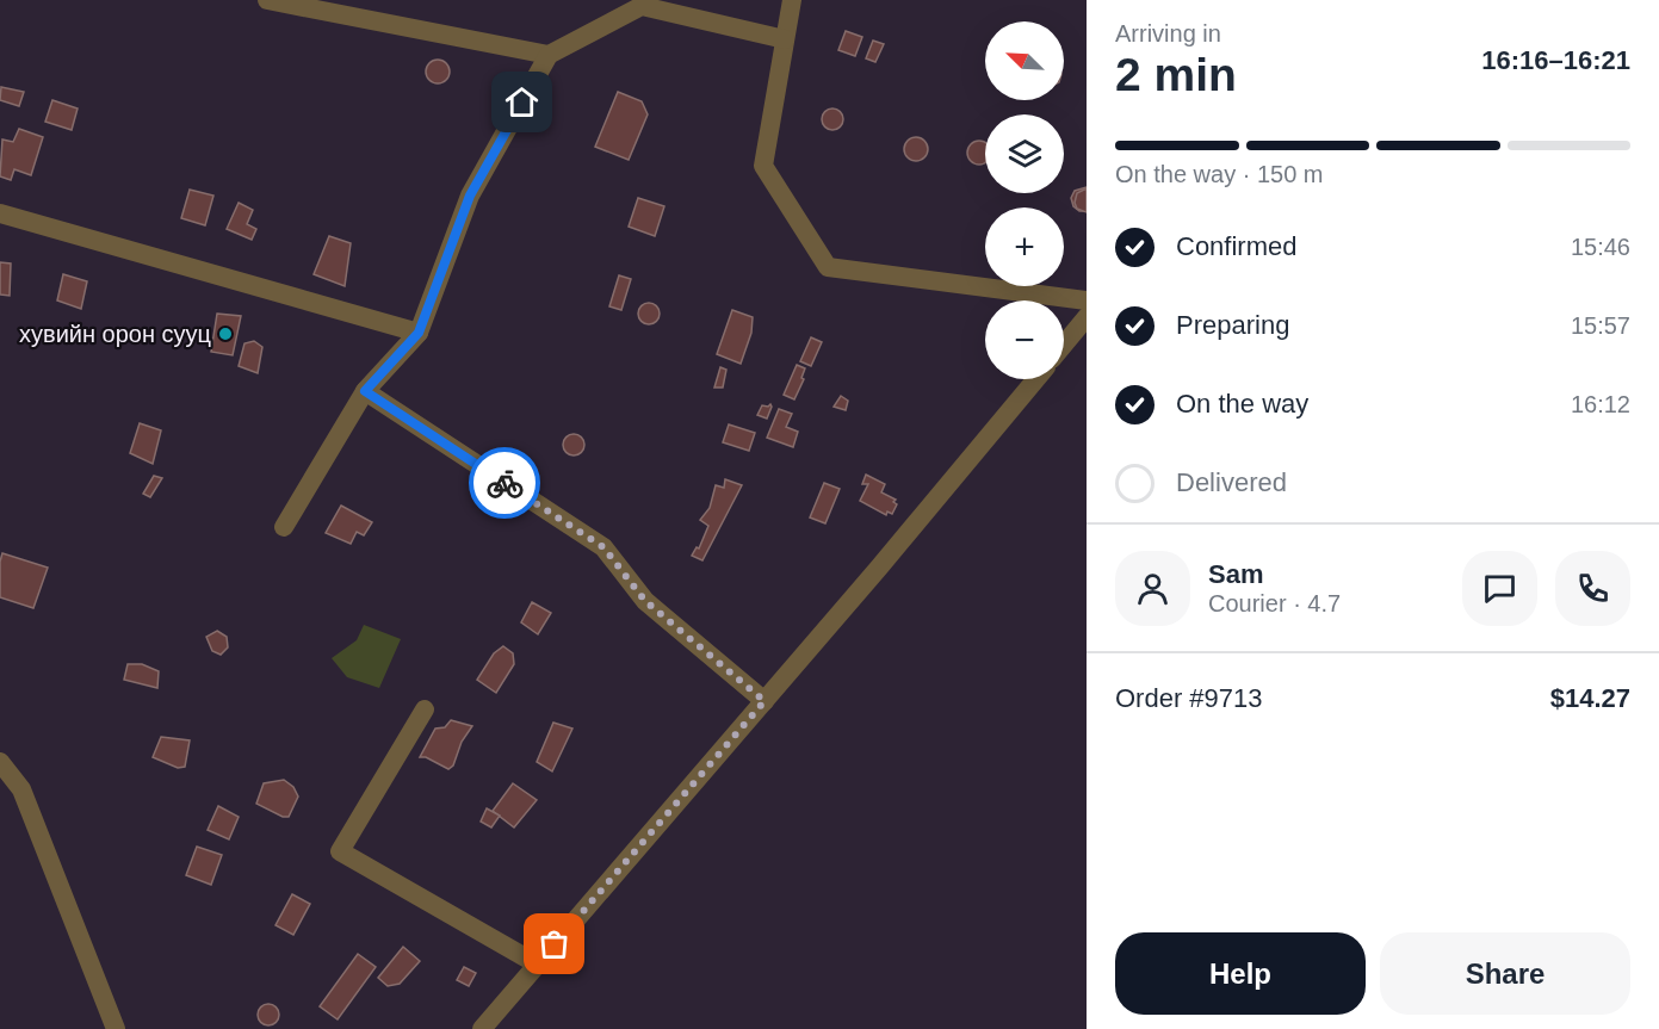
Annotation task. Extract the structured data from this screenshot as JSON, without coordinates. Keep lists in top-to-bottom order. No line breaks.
{"places":["хувийн орон сууц"],"north":"top left","page":{"heading":["2 min","Arriving in","16:16–16:21"],"panel":["Sam","Courier · 4.7","Order #9713","$14.27"],"map_buttons":["+","−"],"bar":"On the way · 150 m","list":[["Confirmed","15:46"],["Preparing","15:57"],["On the way","16:12"],"Delivered"],"buttons":["Help","Share"]}}
